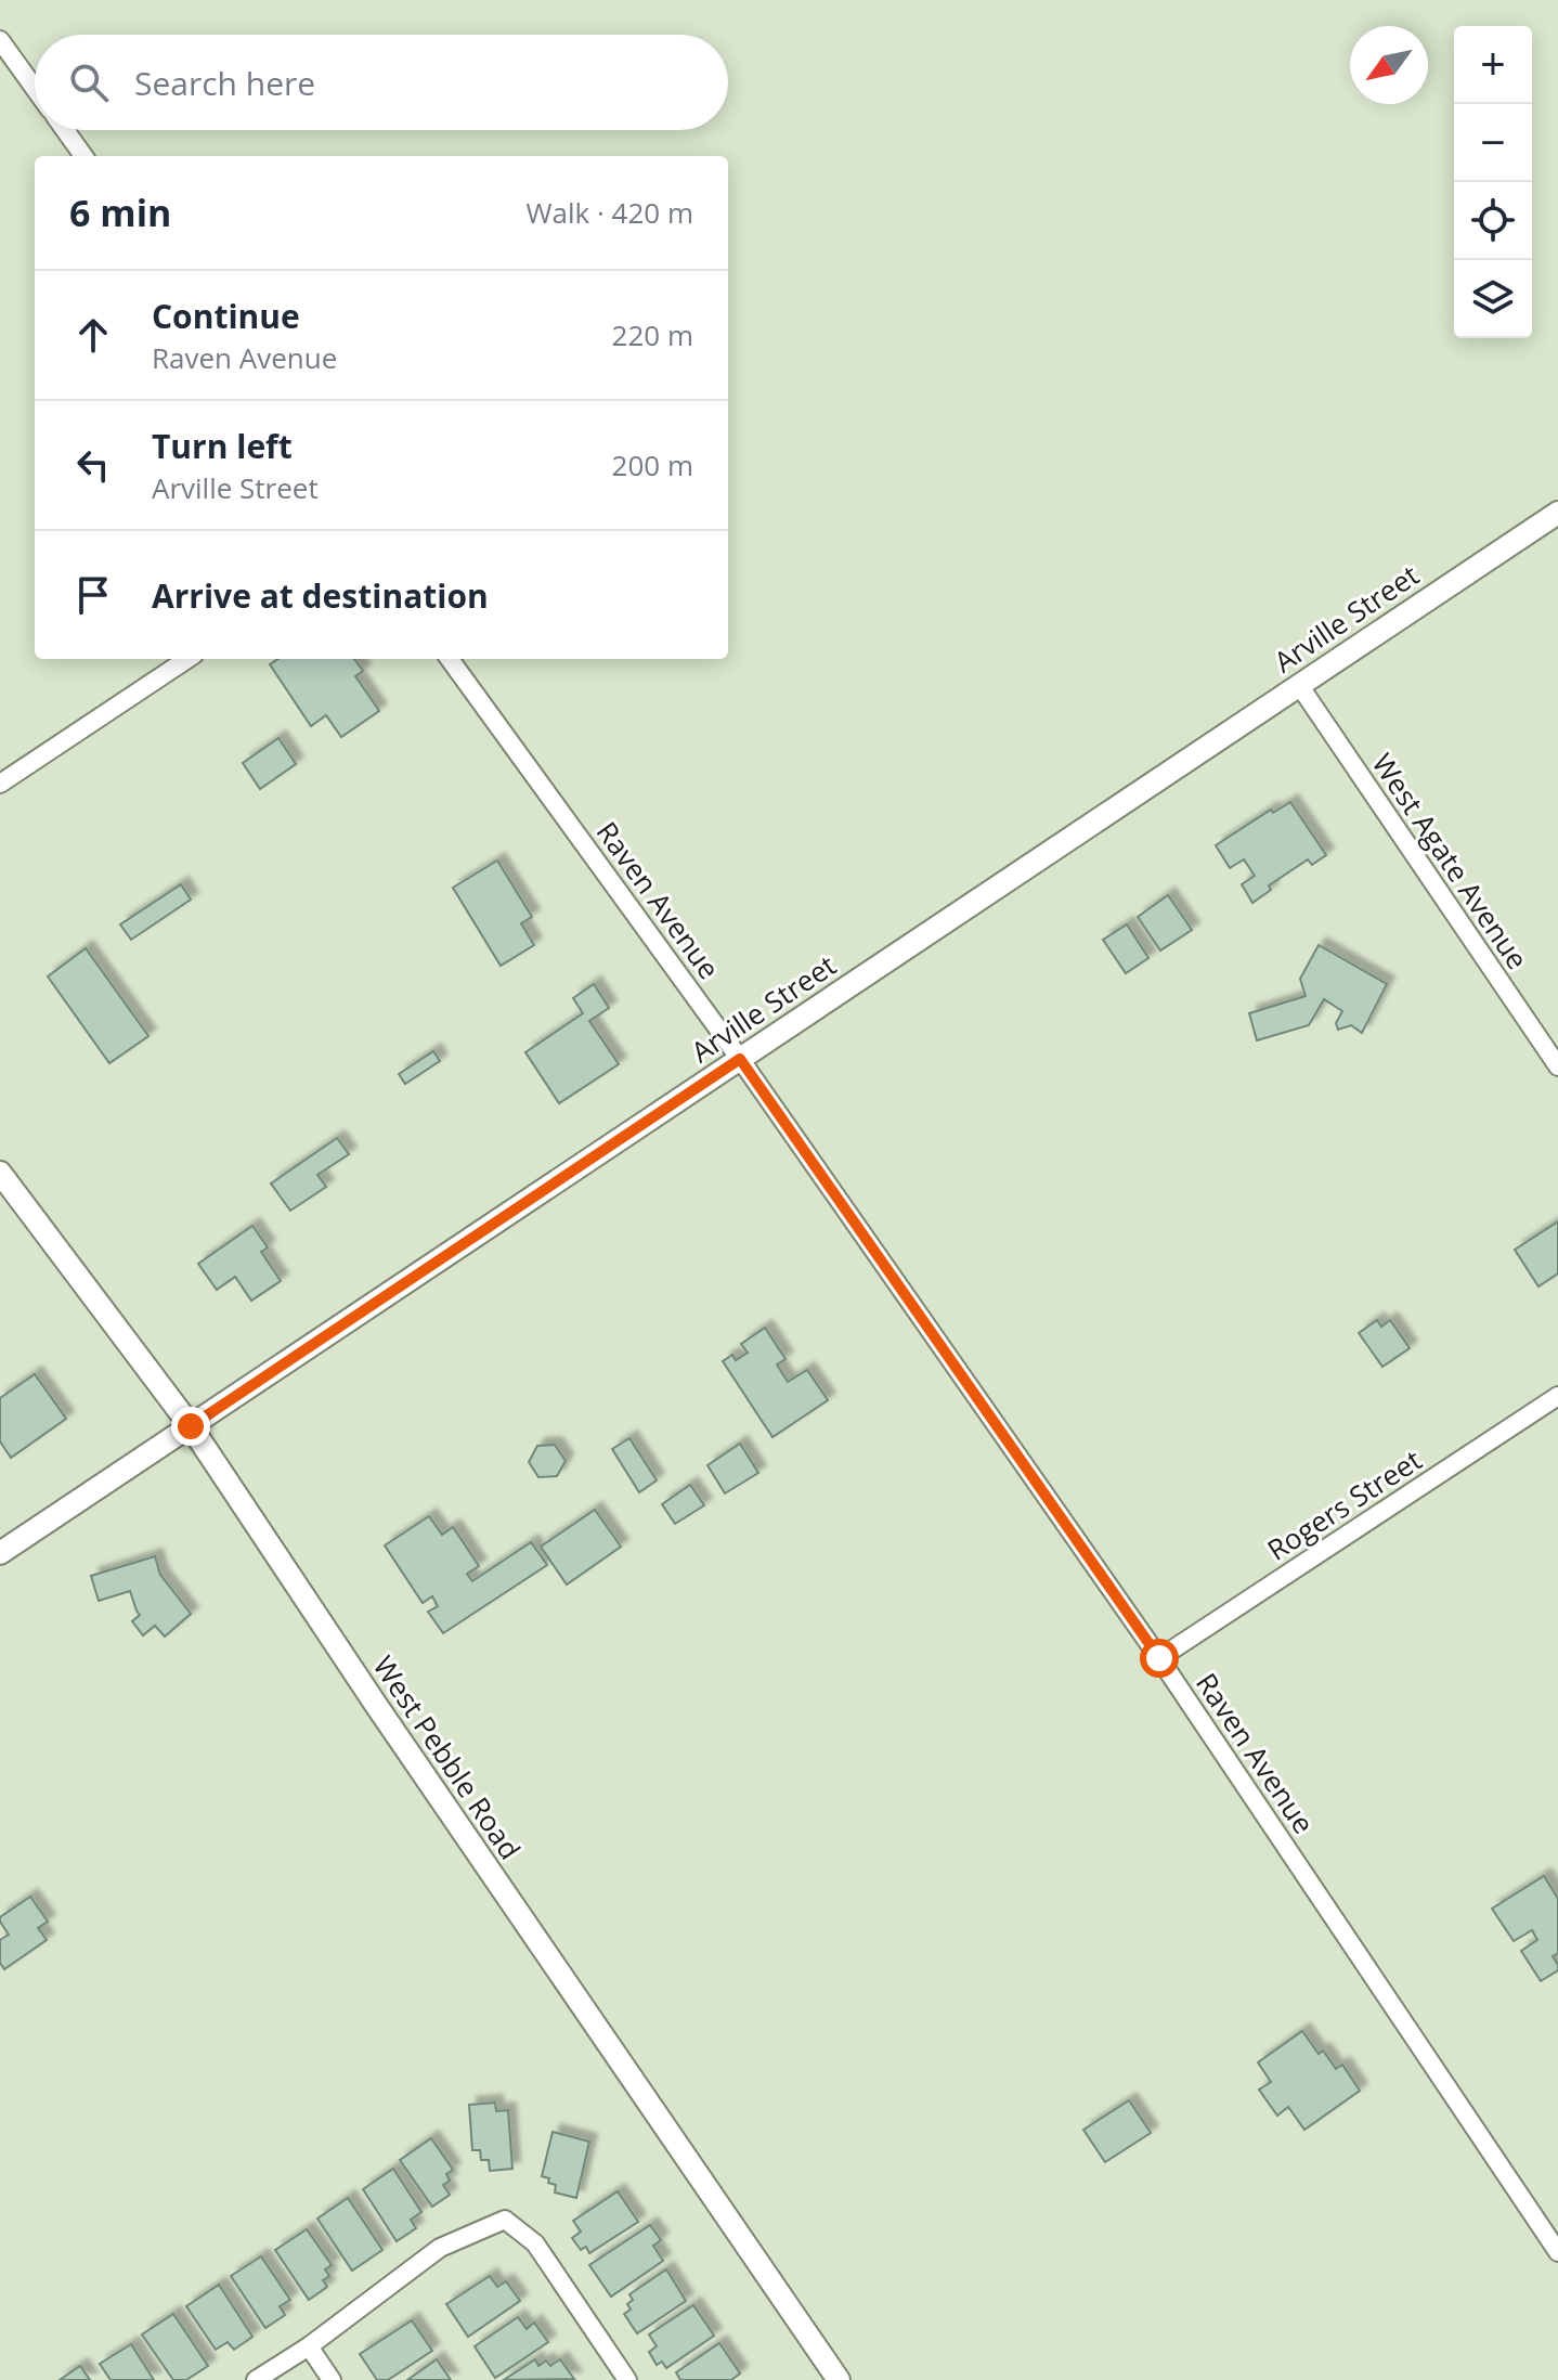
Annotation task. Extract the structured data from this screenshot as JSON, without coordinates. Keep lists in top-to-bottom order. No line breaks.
{"streets":{"street":["Arville Street","West Agate Avenue","Raven Avenue","Rogers Street","West Pebble Road"]},"crossings":[["Arville Street","West Agate Avenue"],["Arville Street","Raven Avenue"],["Arville Street","West Pebble Road"],["Raven Avenue","Rogers Street"]],"north":"bottom left","page":{"map_buttons":["+","−"],"search":"Search here","heading":["6 min","Walk · 420 m"],"list":[["Continue","Raven Avenue","220 m"],["Turn left","Arville Street","200 m"],"Arrive at destination"]}}
